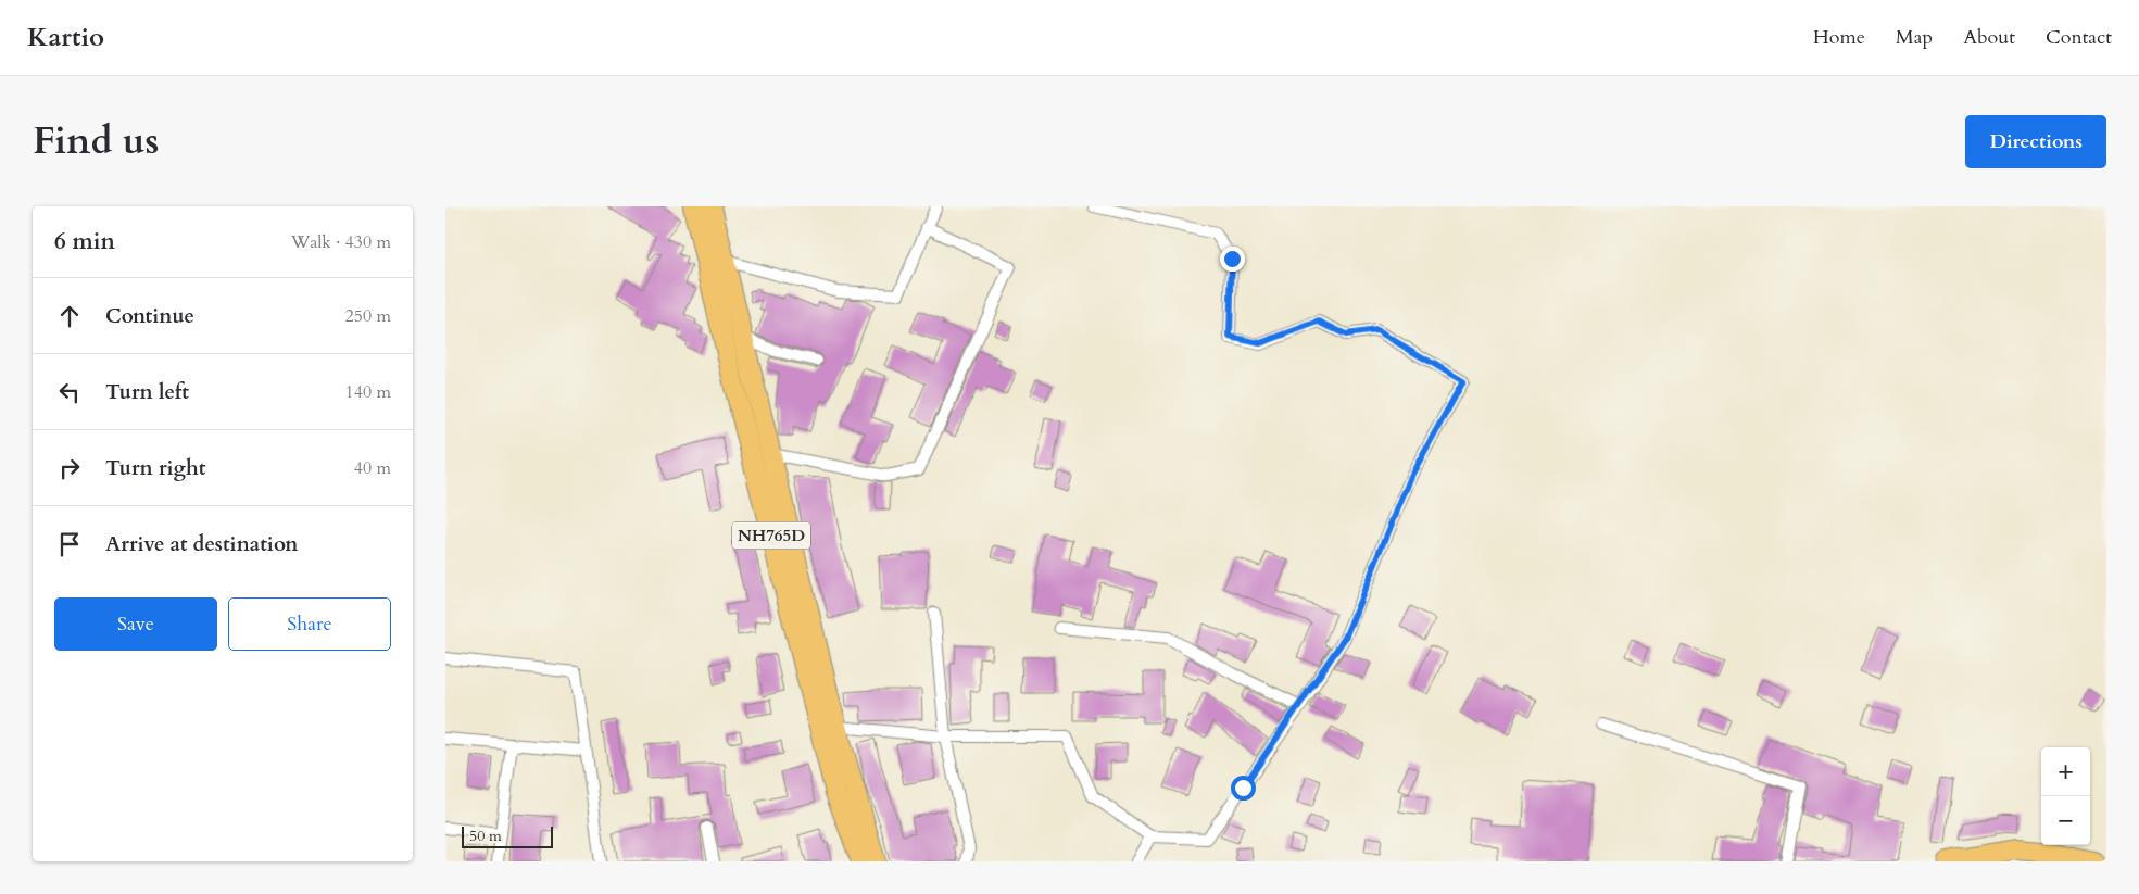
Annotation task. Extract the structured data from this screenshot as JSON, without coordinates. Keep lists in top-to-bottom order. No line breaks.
{"streets":{"highway":["NH765D"]},"scale_bar":"50 m","page":{"header":"Kartio","nav":["Home","Map","About","Contact"],"title":"Find us","buttons":["Directions",["Save","Share"]],"heading":["6 min","Walk · 430 m"],"list":[["Continue","250 m"],["Turn left","140 m"],["Turn right","40 m"],"Arrive at destination"],"map_buttons":["+","−"],"scale":"50 m"}}
